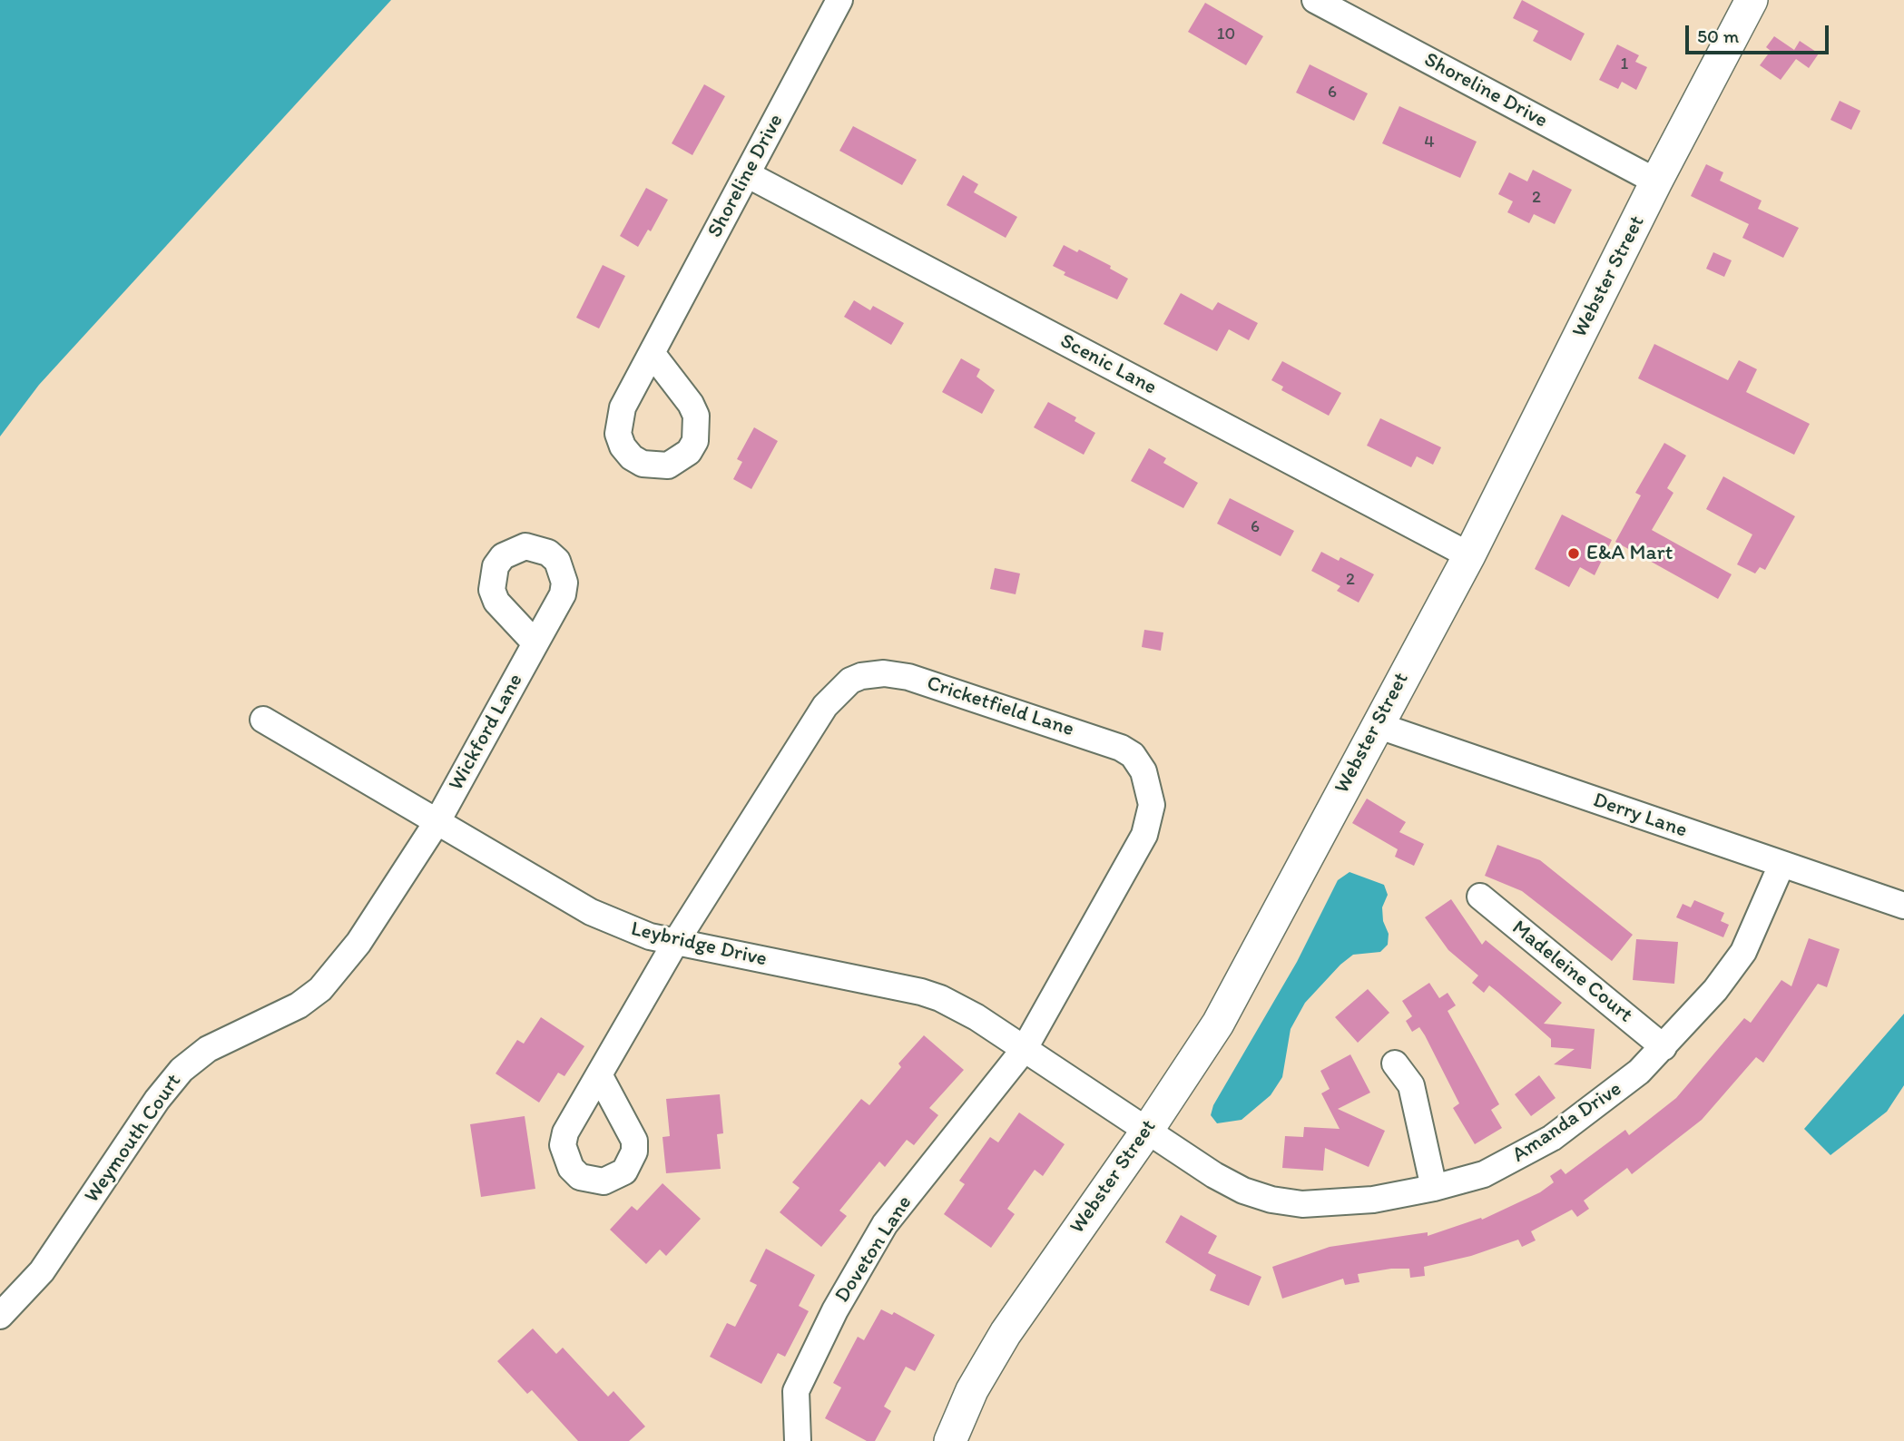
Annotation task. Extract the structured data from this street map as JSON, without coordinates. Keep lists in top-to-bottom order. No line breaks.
{"streets":{"main road":["Webster Street"],"street":["Shoreline Drive","Scenic Lane","Cricketfield Lane","Wickford Lane","Derry Lane","Leybridge Drive","Madeleine Court","Amanda Drive","Weymouth Court","Doveton Lane"]},"crossings":[["Shoreline Drive","Webster Street"],["Shoreline Drive","Scenic Lane"],["Webster Street","Scenic Lane"],["Webster Street","Derry Lane"],["Webster Street","Leybridge Drive"],["Webster Street","Amanda Drive"],["Cricketfield Lane","Leybridge Drive"],["Cricketfield Lane","Doveton Lane"],["Wickford Lane","Leybridge Drive"],["Wickford Lane","Weymouth Court"],["Derry Lane","Amanda Drive"],["Leybridge Drive","Amanda Drive"],["Leybridge Drive","Weymouth Court"],["Leybridge Drive","Doveton Lane"],["Madeleine Court","Amanda Drive"]],"places":["E&A Mart"],"house_numbers":["10","1","6","4","2","6","2"],"scale_bar":"50 m"}
